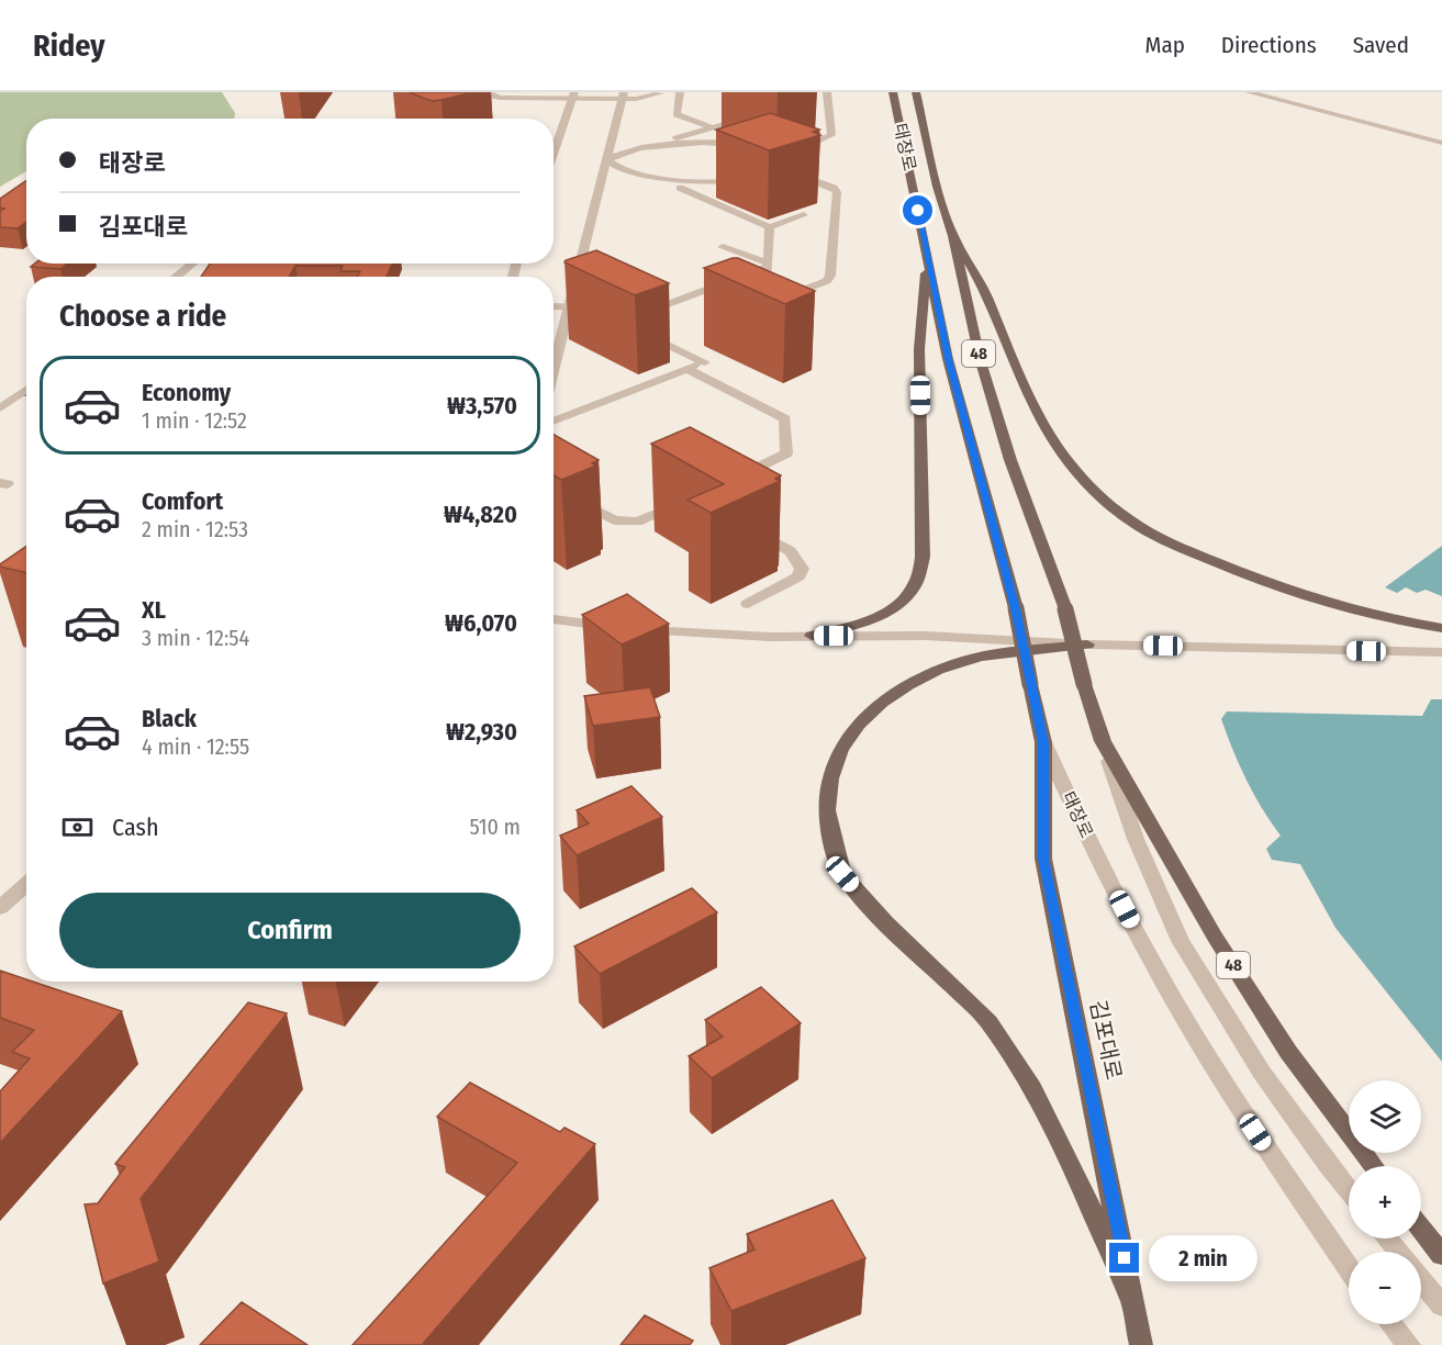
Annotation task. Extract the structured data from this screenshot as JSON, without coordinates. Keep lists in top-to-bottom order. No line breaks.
{"streets":{"main road":["태장로","48","김포대로"]},"crossings":[["태장로","48"],["태장로","김포대로"]],"page":{"header":"Ridey","nav":["Map","Directions","Saved"],"banner":["태장로","김포대로"],"heading":"Choose a ride","list":[{"name":"Economy","note":"1 min · 12:52","value":"₩3,570"},{"name":"Comfort","note":"2 min · 12:53","value":"₩4,820"},{"name":"XL","note":"3 min · 12:54","value":"₩6,070"},{"name":"Black","note":"4 min · 12:55","value":"₩2,930"}],"pay":["Cash","510 m"],"buttons":"Confirm","map_buttons":["+","−"],"bubble":"2 min"}}
